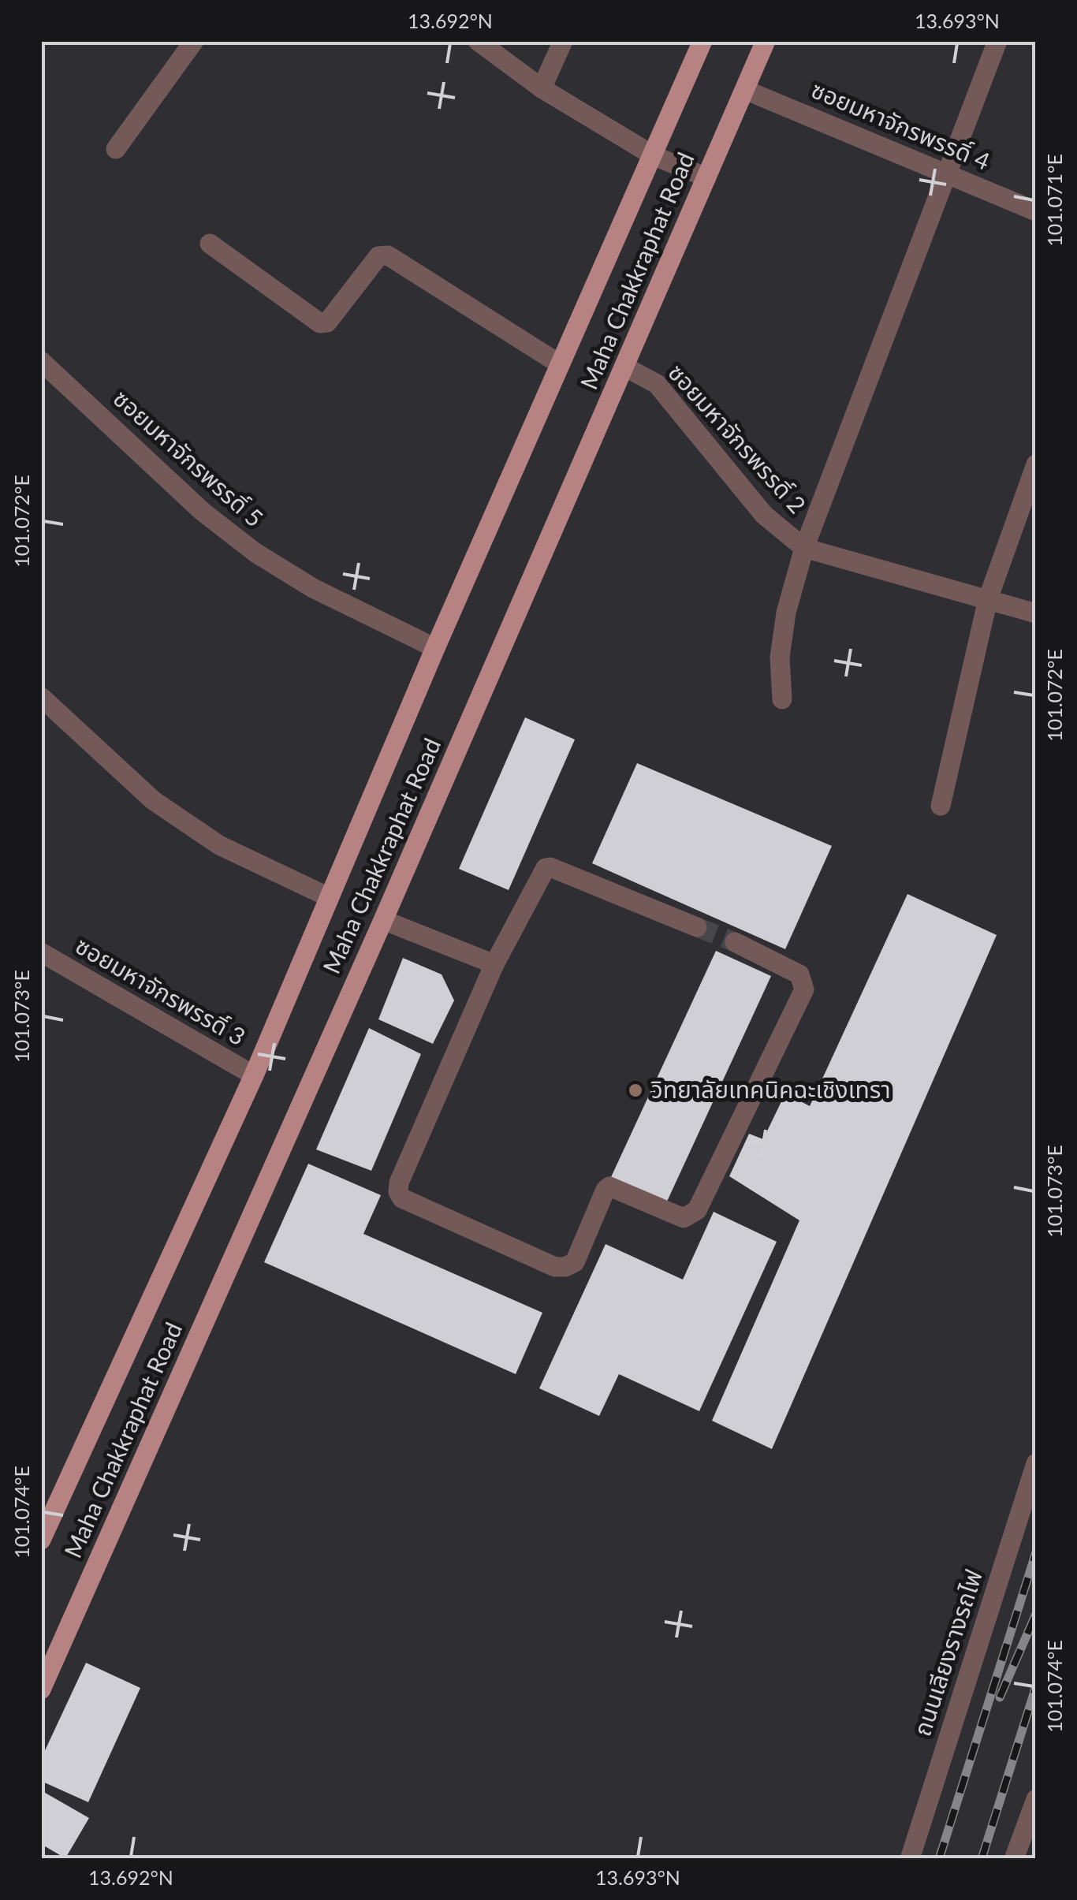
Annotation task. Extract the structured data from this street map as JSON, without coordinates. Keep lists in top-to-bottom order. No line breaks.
{"streets":{"main road":["Maha Chakkraphat Road"],"street":["ซอยมหาจักรพรรดิ์ 4","ซอยมหาจักรพรรดิ์ 2","ซอยมหาจักรพรรดิ์ 5","ซอยมหาจักรพรรดิ์ 3","ถนนเลียงรางรถไฟ"]},"crossings":[["ซอยมหาจักรพรรดิ์ 4","Maha Chakkraphat Road"],["Maha Chakkraphat Road","ซอยมหาจักรพรรดิ์ 2"],["Maha Chakkraphat Road","ซอยมหาจักรพรรดิ์ 5"],["Maha Chakkraphat Road","ซอยมหาจักรพรรดิ์ 3"]],"places":["วิทยาลัยเทคนิคฉะเชิงเทรา"],"coordinates":["13.692°N","13.693°N","101.071°E","101.072°E","101.073°E","101.074°E"]}
